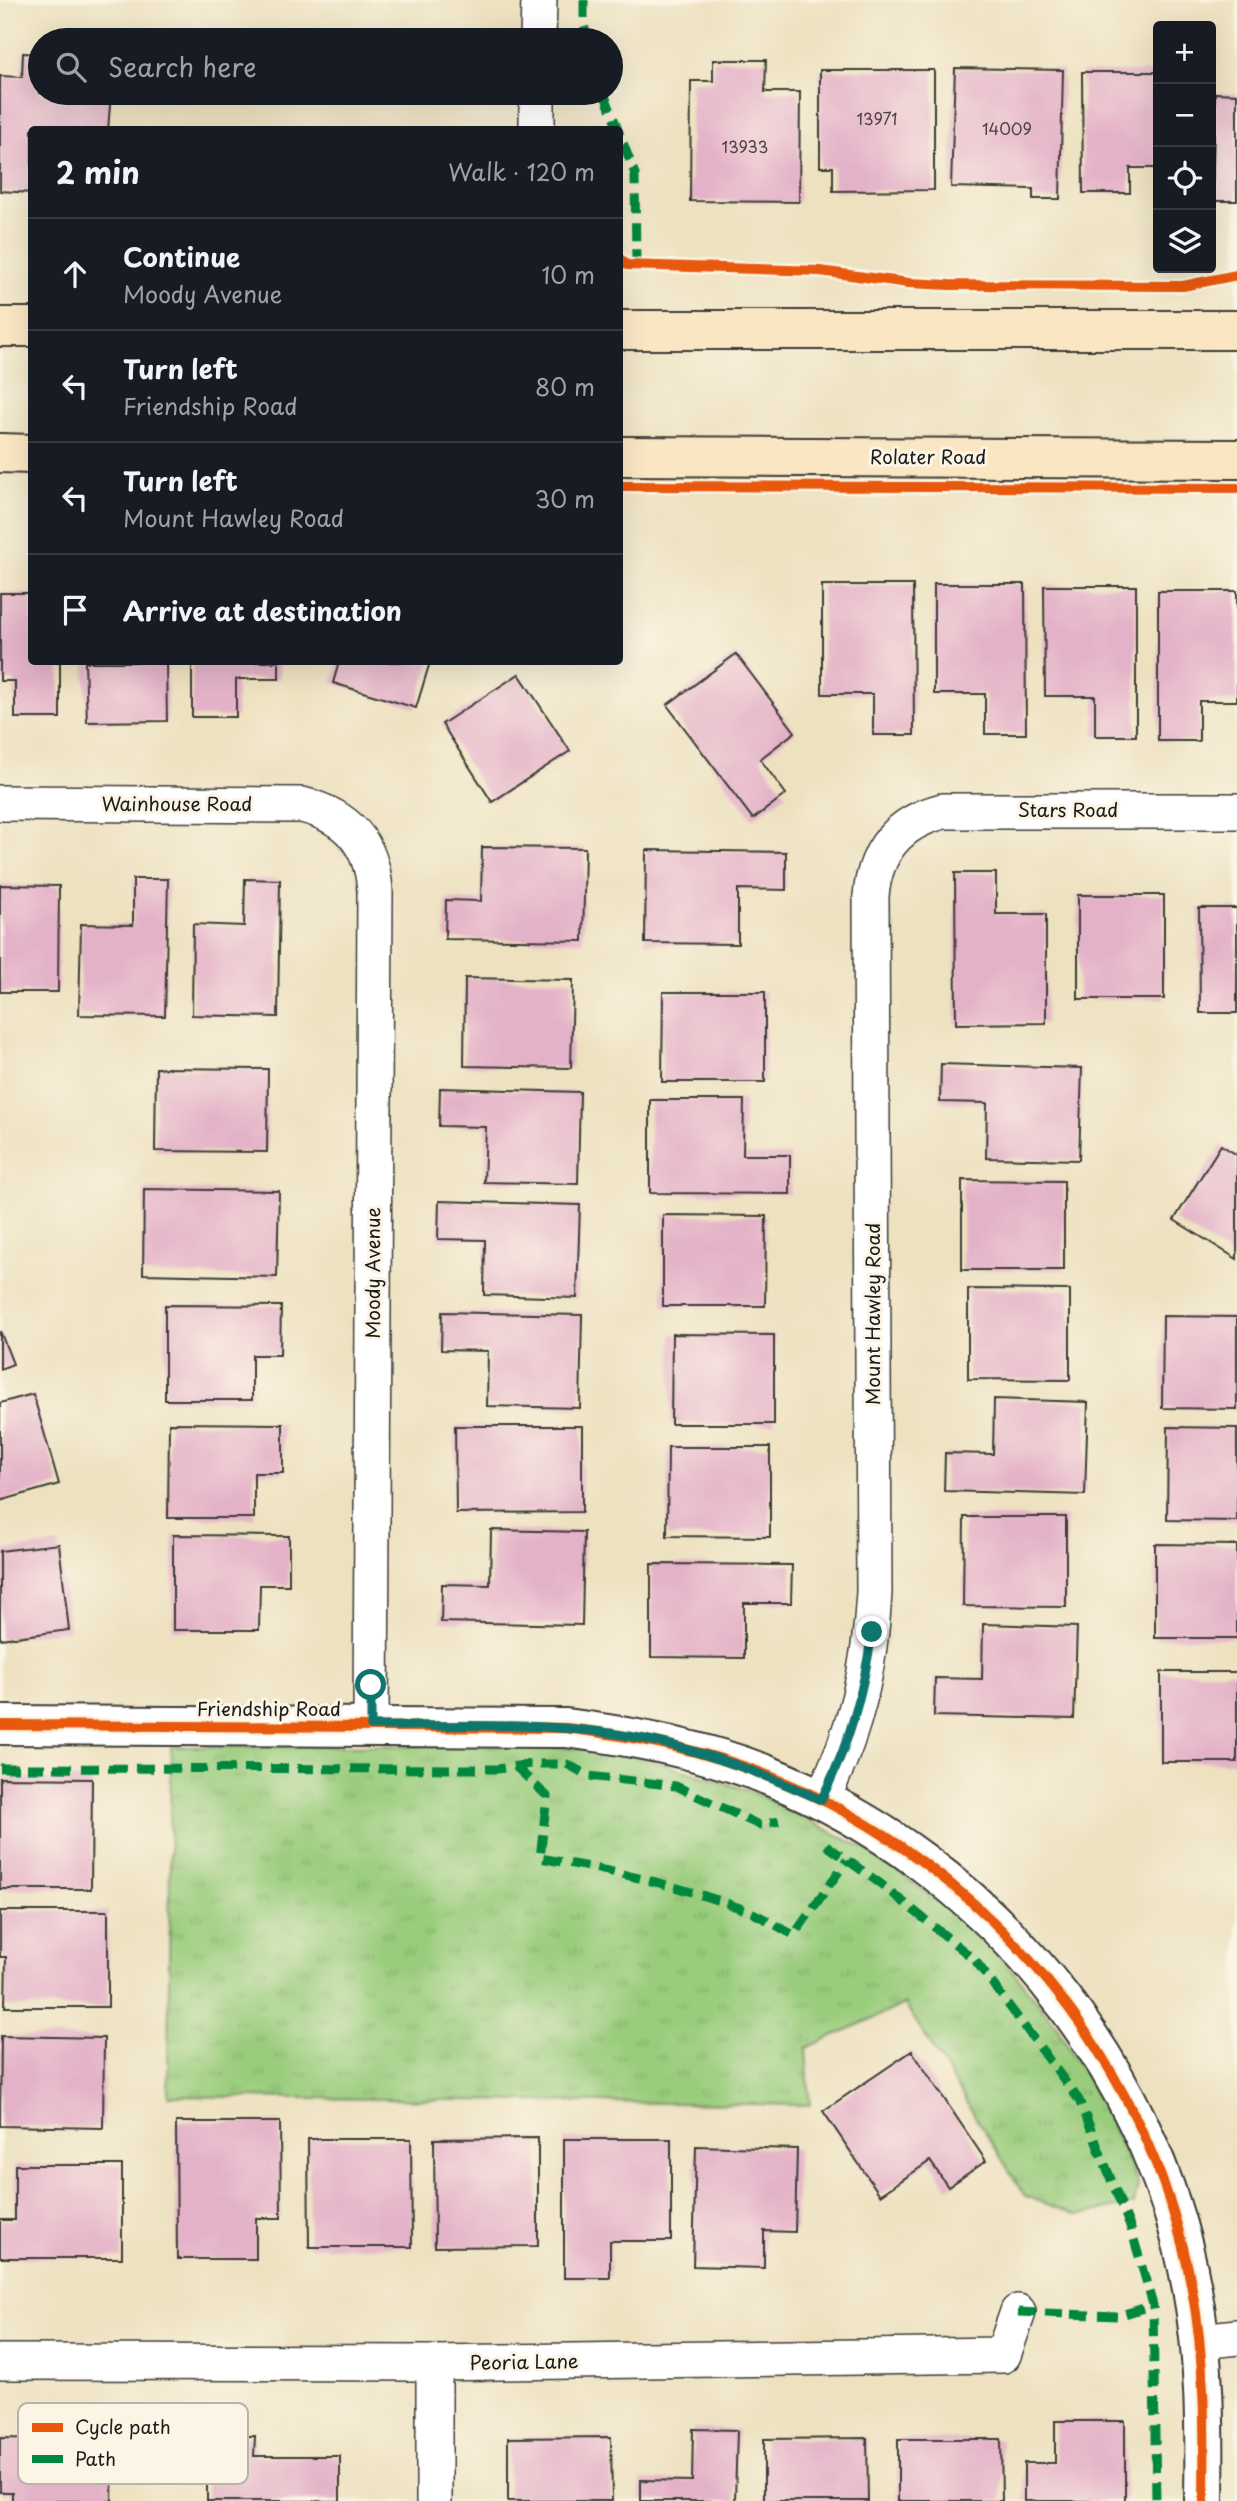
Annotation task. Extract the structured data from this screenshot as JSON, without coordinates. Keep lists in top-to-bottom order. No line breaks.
{"streets":{"main road":["Rolater Road"],"street":["Wainhouse Road","Stars Road","Moody Avenue","Mount Hawley Road","Friendship Road","Peoria Lane"]},"crossings":[["Wainhouse Road","Moody Avenue"],["Stars Road","Mount Hawley Road"],["Moody Avenue","Friendship Road"],["Mount Hawley Road","Friendship Road"]],"house_numbers":["13971","14009","13933"],"legend":["Cycle path","Path"],"page":{"map_buttons":["+","−"],"search":"Search here","heading":["2 min","Walk · 120 m"],"list":[["Continue","Moody Avenue","10 m"],["Turn left","Friendship Road","80 m"],["Turn left","Mount Hawley Road","30 m"],"Arrive at destination"]}}
